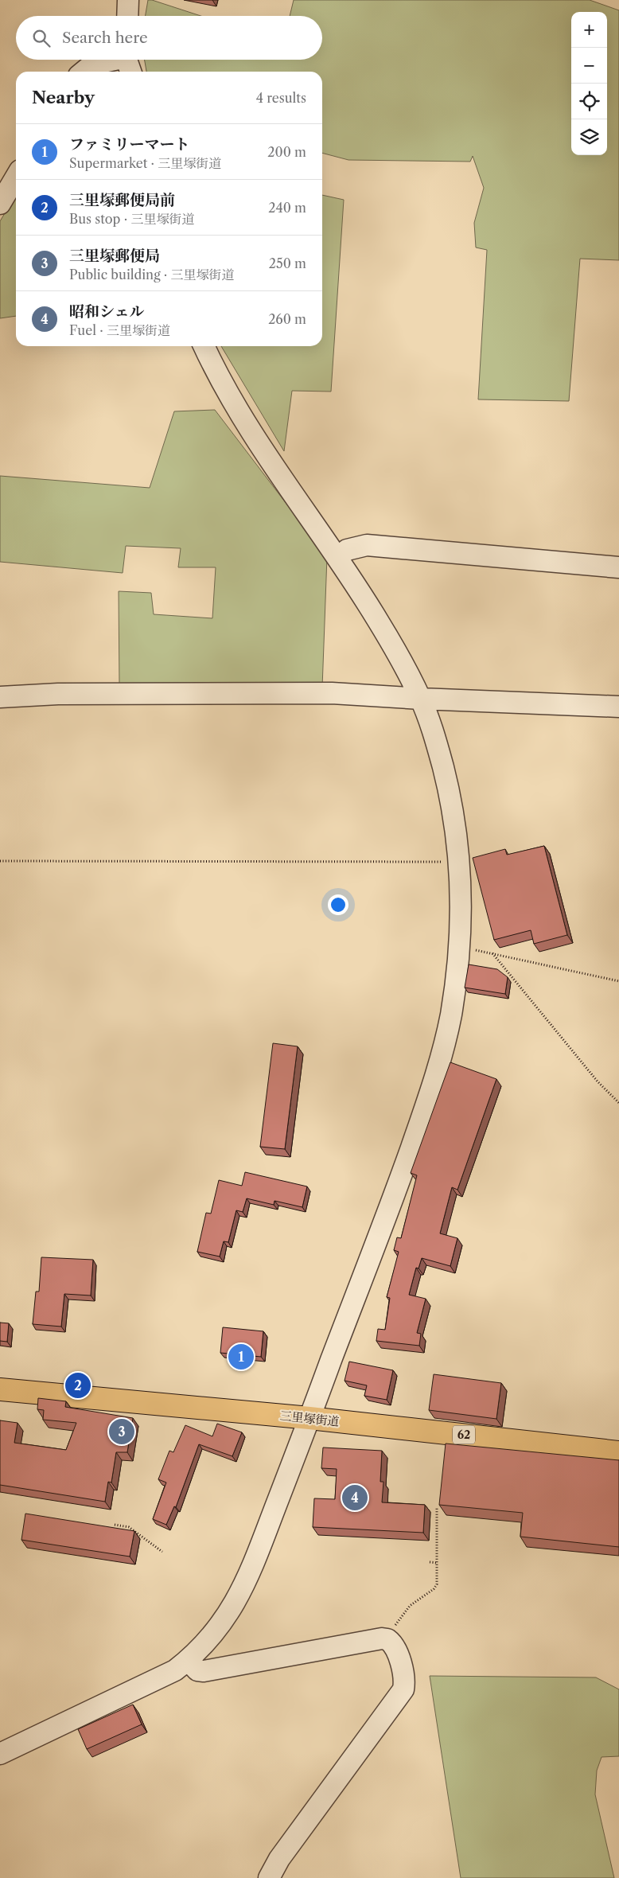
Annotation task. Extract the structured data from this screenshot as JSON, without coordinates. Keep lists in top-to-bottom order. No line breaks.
{"streets":{"main road":["三里塚街道","62"]},"page":{"map_buttons":["+","−"],"search":"Search here","heading":["Nearby","4 results"],"list":[{"mark":"1","name":"ファミリーマート","note":"Supermarket · 三里塚街道","value":"200 m"},{"mark":"2","name":"三里塚郵便局前","note":"Bus stop · 三里塚街道","value":"240 m"},{"mark":"3","name":"三里塚郵便局","note":"Public building · 三里塚街道","value":"250 m"},{"mark":"4","name":"昭和シェル","note":"Fuel · 三里塚街道","value":"260 m"}],"pins":["1","2","3","4"]}}
